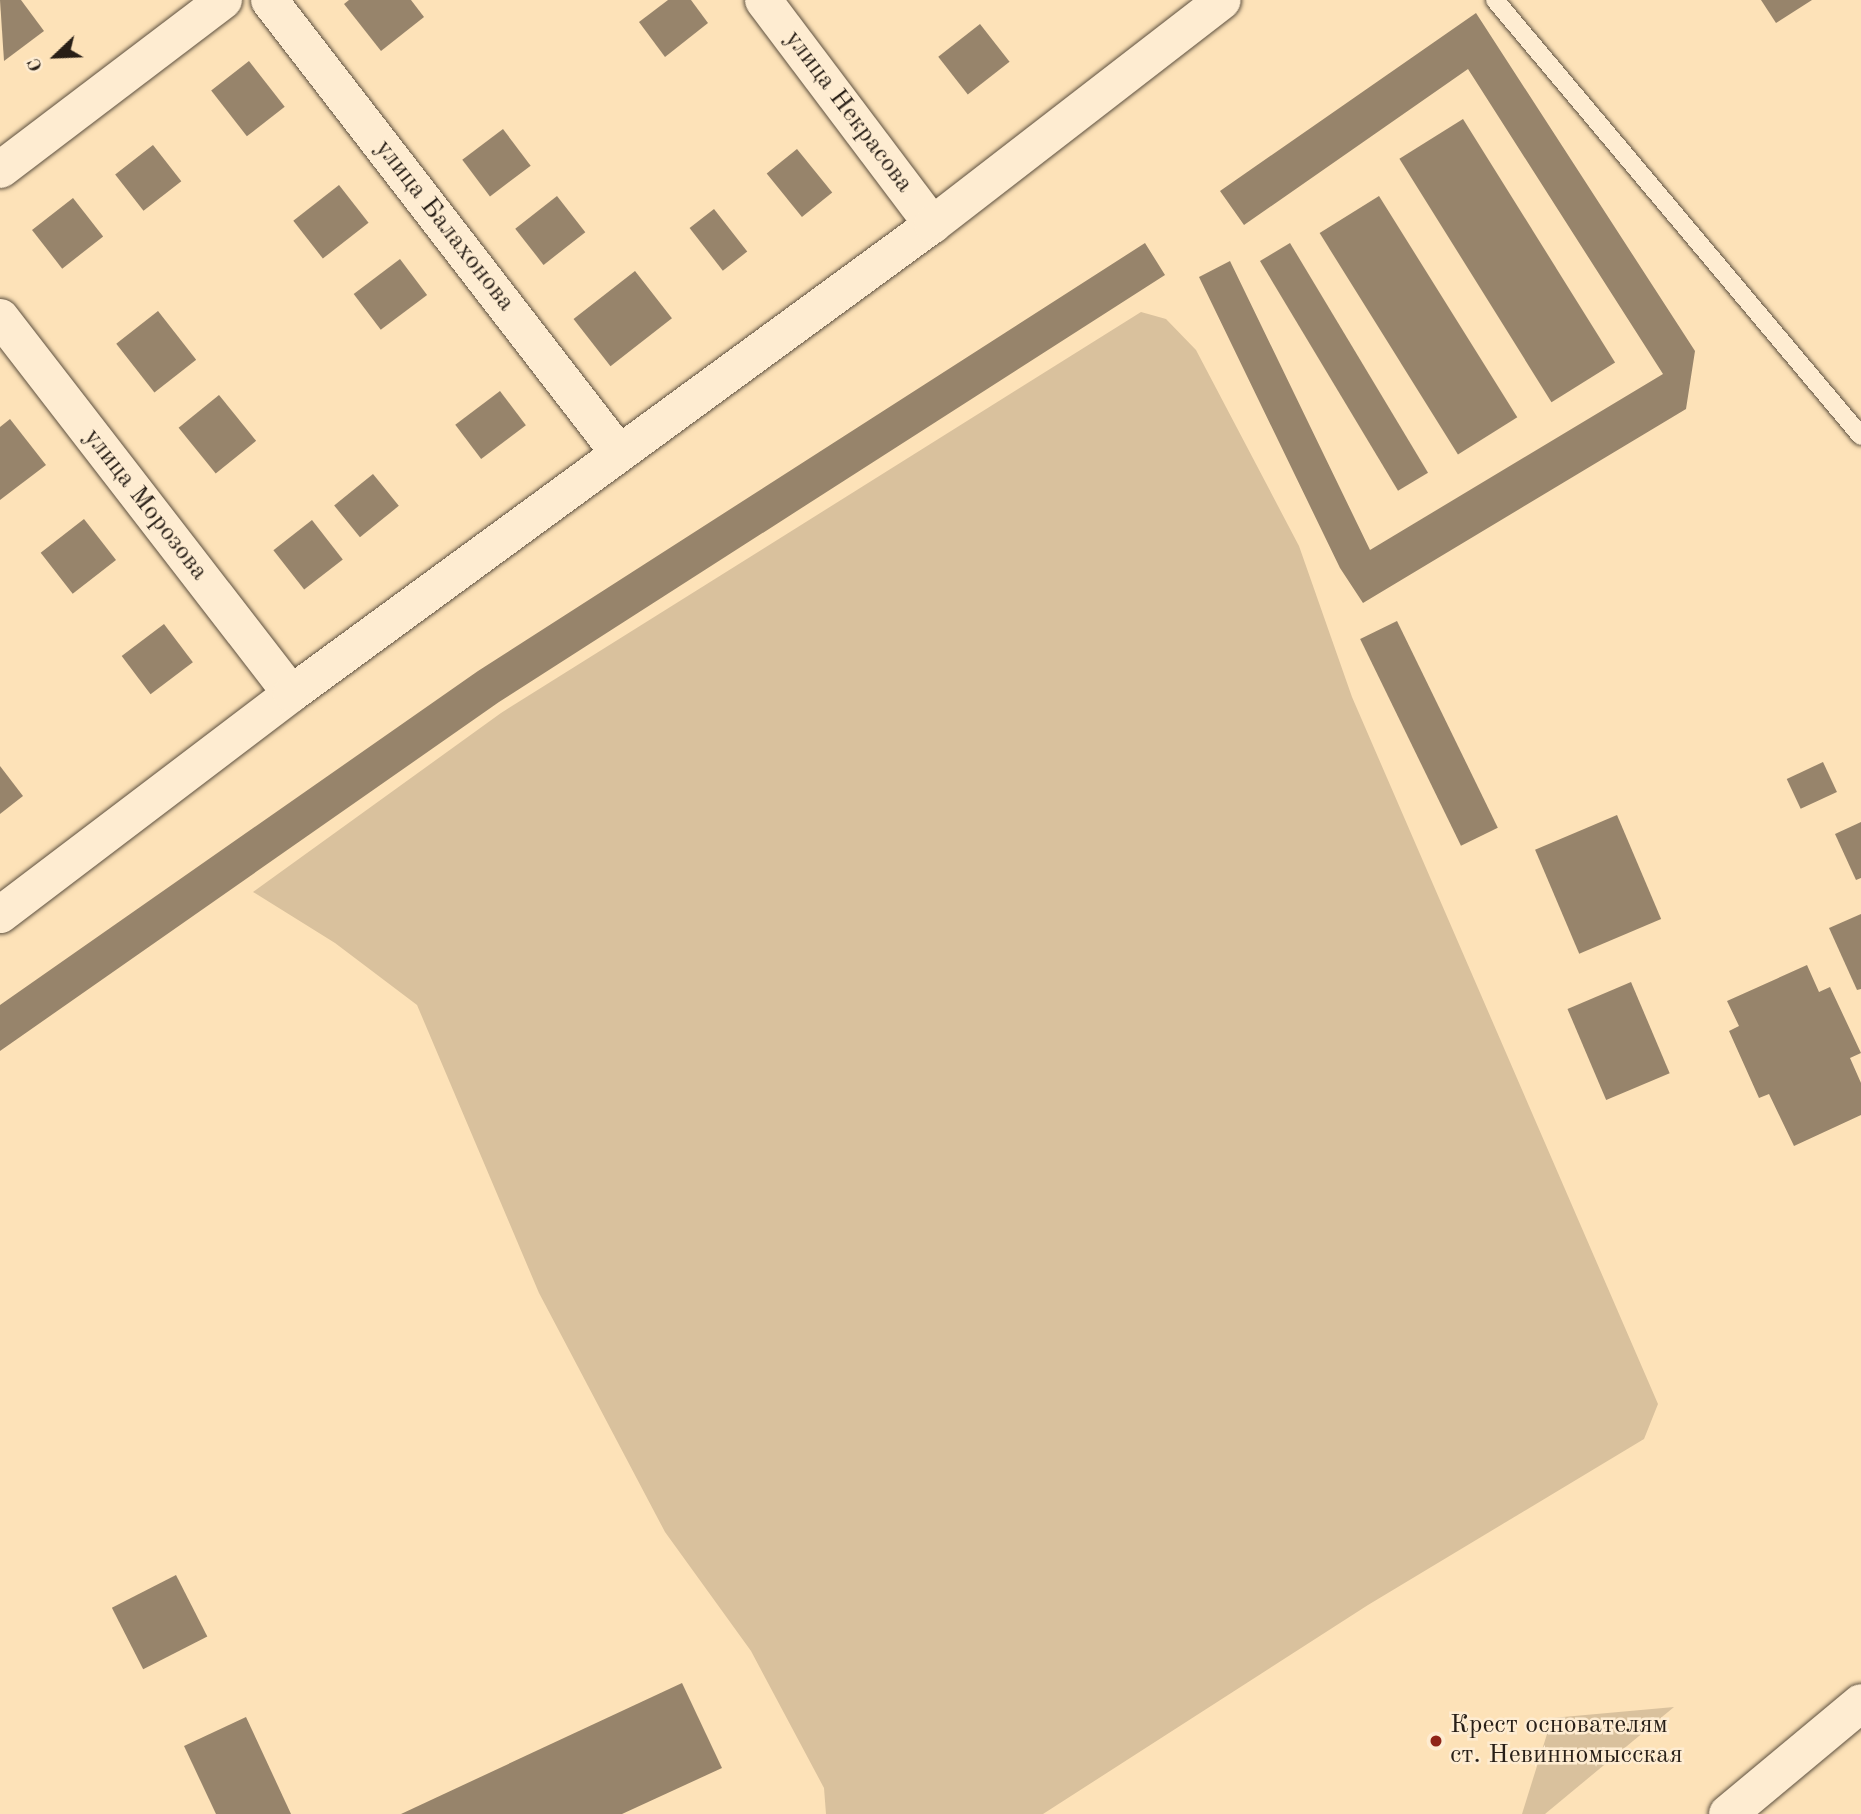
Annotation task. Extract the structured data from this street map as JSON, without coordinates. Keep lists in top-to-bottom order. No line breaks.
{"streets":{"street":["улица Некрасова","улица Балахонова","улица Морозова"]},"places":["Крест основателям ст. Невинномысская"],"north":"bottom left"}
